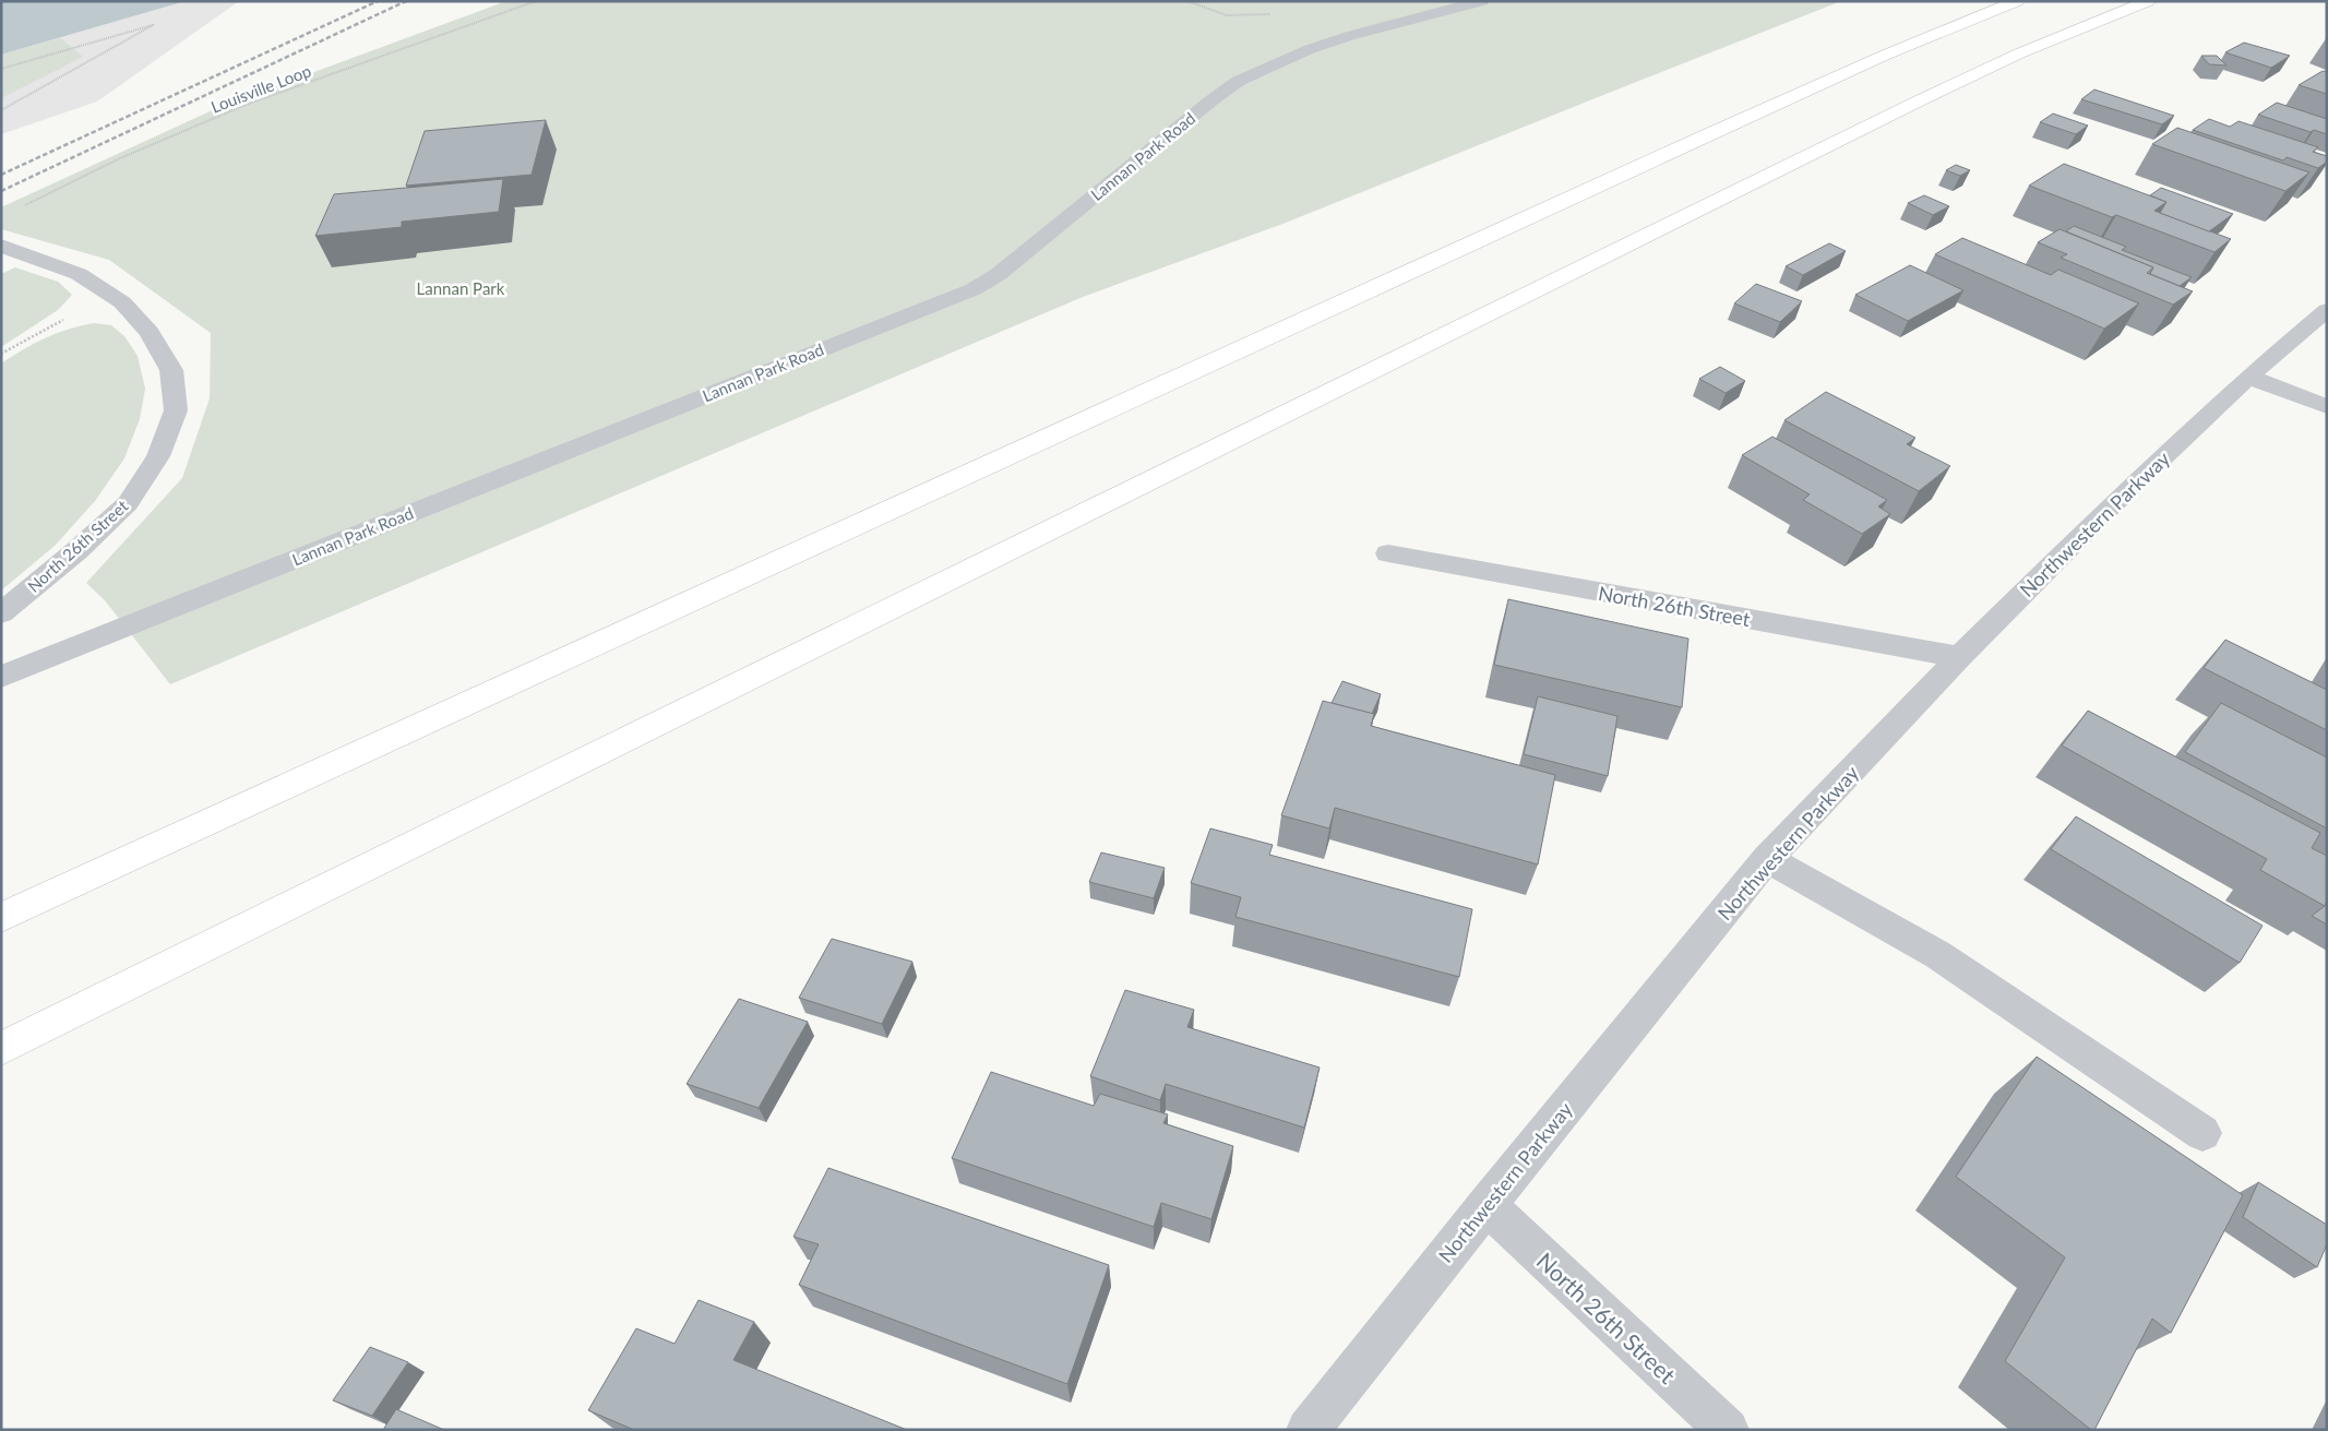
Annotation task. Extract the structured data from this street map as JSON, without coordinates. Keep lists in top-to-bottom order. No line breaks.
{"streets":{"street":["Lannan Park Road","Northwestern Parkway","North 26th Street"],"path":["Louisville Loop"]},"crossings":[["Northwestern Parkway","North 26th Street"]],"parks":["Lannan Park"]}
